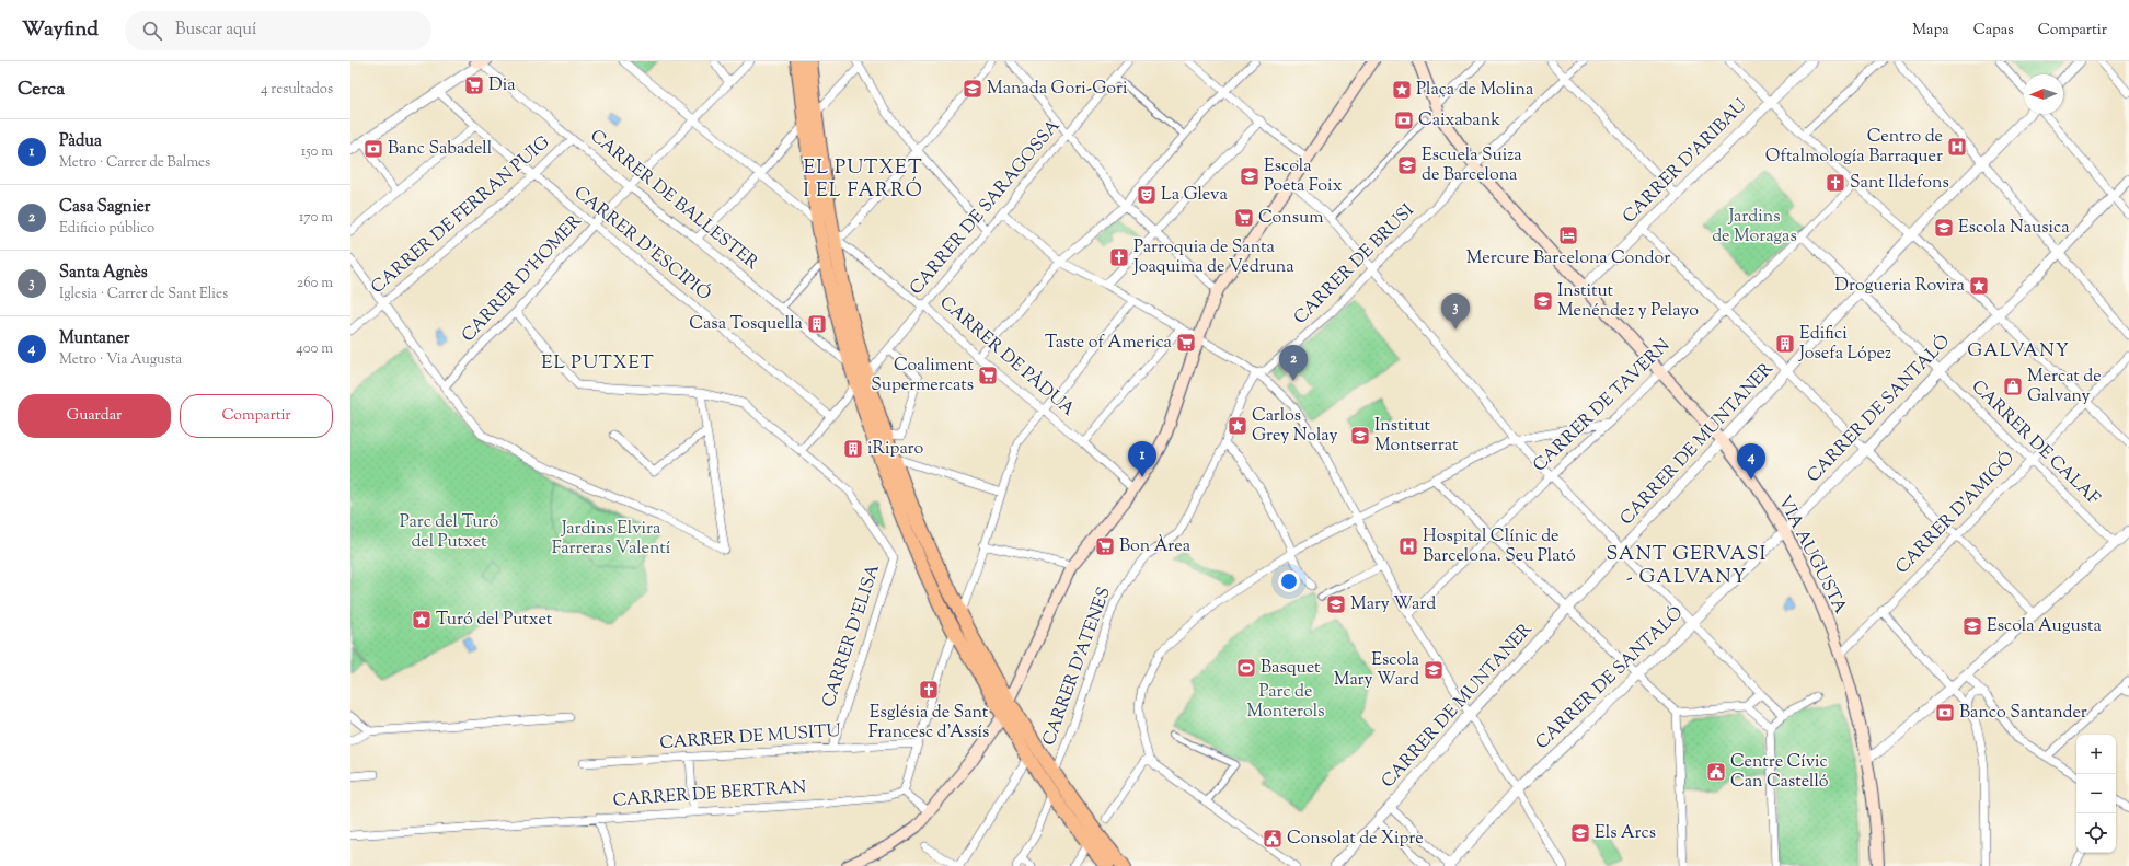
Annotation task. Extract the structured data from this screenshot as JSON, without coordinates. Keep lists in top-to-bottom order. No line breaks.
{"streets":{"main road":["VIA AUGUSTA"],"street":["CARRER D'ARIBAU","CARRER DE BALLESTER","CARRER DE SARAGOSSA","CARRER DE FERRAN PUIG","CARRER D'ESCIPIÓ","CARRER DE BRUSI","CARRER D'HOMER","CARRER DE PÀDUA","CARRER DE TAVERN","CARRER DE SANTALÓ","CARRER DE CALAF","CARRER DE MUNTANER","CARRER D'AMIGÓ","CARRER D'ELISA","CARRER D'ATENES","CARRER DE MUSITU","CARRER DE BERTRAN"]},"crossings":[["CARRER D'ARIBAU","VIA AUGUSTA"],["CARRER DE BALLESTER","CARRER DE FERRAN PUIG"],["CARRER DE BALLESTER","CARRER D'HOMER"],["CARRER DE SARAGOSSA","CARRER DE PÀDUA"],["CARRER DE FERRAN PUIG","CARRER D'ESCIPIÓ"],["CARRER D'ESCIPIÓ","CARRER D'HOMER"],["CARRER DE BRUSI","VIA AUGUSTA"],["CARRER DE BRUSI","CARRER D'ATENES"],["CARRER DE TAVERN","CARRER DE CALAF"],["CARRER DE TAVERN","VIA AUGUSTA"],["CARRER DE SANTALÓ","CARRER DE CALAF"],["CARRER DE SANTALÓ","VIA AUGUSTA"],["CARRER DE CALAF","CARRER DE MUNTANER"],["CARRER DE CALAF","CARRER D'AMIGÓ"],["CARRER DE MUNTANER","VIA AUGUSTA"],["CARRER D'AMIGÓ","VIA AUGUSTA"],["CARRER D'ELISA","CARRER DE MUSITU"]],"districts":["EL PUTXET I EL FARRÓ","GALVANY","EL PUTXET","SANT GERVASI - GALVANY"],"parks":["Jardins de Moragas","Parc del Turó del Putxet","Jardins Elvira Farreras Valentí","Parc de Monterols"],"places":{"supermarket":["Dia","Consum","Taste of America","Coaliment Supermercats","Bon Àrea"],"school or university":["Manada Gori-Gori","Escuela Suiza de Barcelona","Escola Poeta Foix","Escola Nausica","Institut Menéndez y Pelayo","Institut Montserrat","Mary Ward","Escola Augusta","Escola Mary Ward","Els Arcs"],"place":["Plaça de Molina","Drogueria Rovira","Carlos Grey Nolay","Turó del Putxet"],"bank":["Caixabank","Banc Sabadell","Banco Santander"],"hospital":["Centro de Oftalmología Barraquer","Hospital Clínic de Barcelona. Seu Plató"],"church":["Sant Ildefons","Parroquia de Santa Joaquima de Vedruna","Església de Sant Francesc d'Assís"],"theatre":["La Gleva"],"hotel":["Mercure Barcelona Condor"],"building":["Casa Tosquella","Edifici Josefa López","iRiparo"],"shop":["Mercat de Galvany"],"sports":["Basquet"],"public building":["Centre Cívic Can Castelló","Consolat de Xipre"]},"north":"left","page":{"header":"Wayfind","search":"Buscar aquí","nav":["Mapa","Capas","Compartir"],"heading":["Cerca","4 resultados"],"list":[{"mark":"1","name":"Pàdua","note":"Metro · Carrer de Balmes","value":"150 m"},{"mark":"2","name":"Casa Sagnier","note":"Edificio público","value":"170 m"},{"mark":"3","name":"Santa Agnès","note":"Iglesia · Carrer de Sant Elies","value":"260 m"},{"mark":"4","name":"Muntaner","note":"Metro · Via Augusta","value":"400 m"}],"pins":["3","2","1","4"],"buttons":["Guardar","Compartir"],"map_buttons":["+","−"]}}
